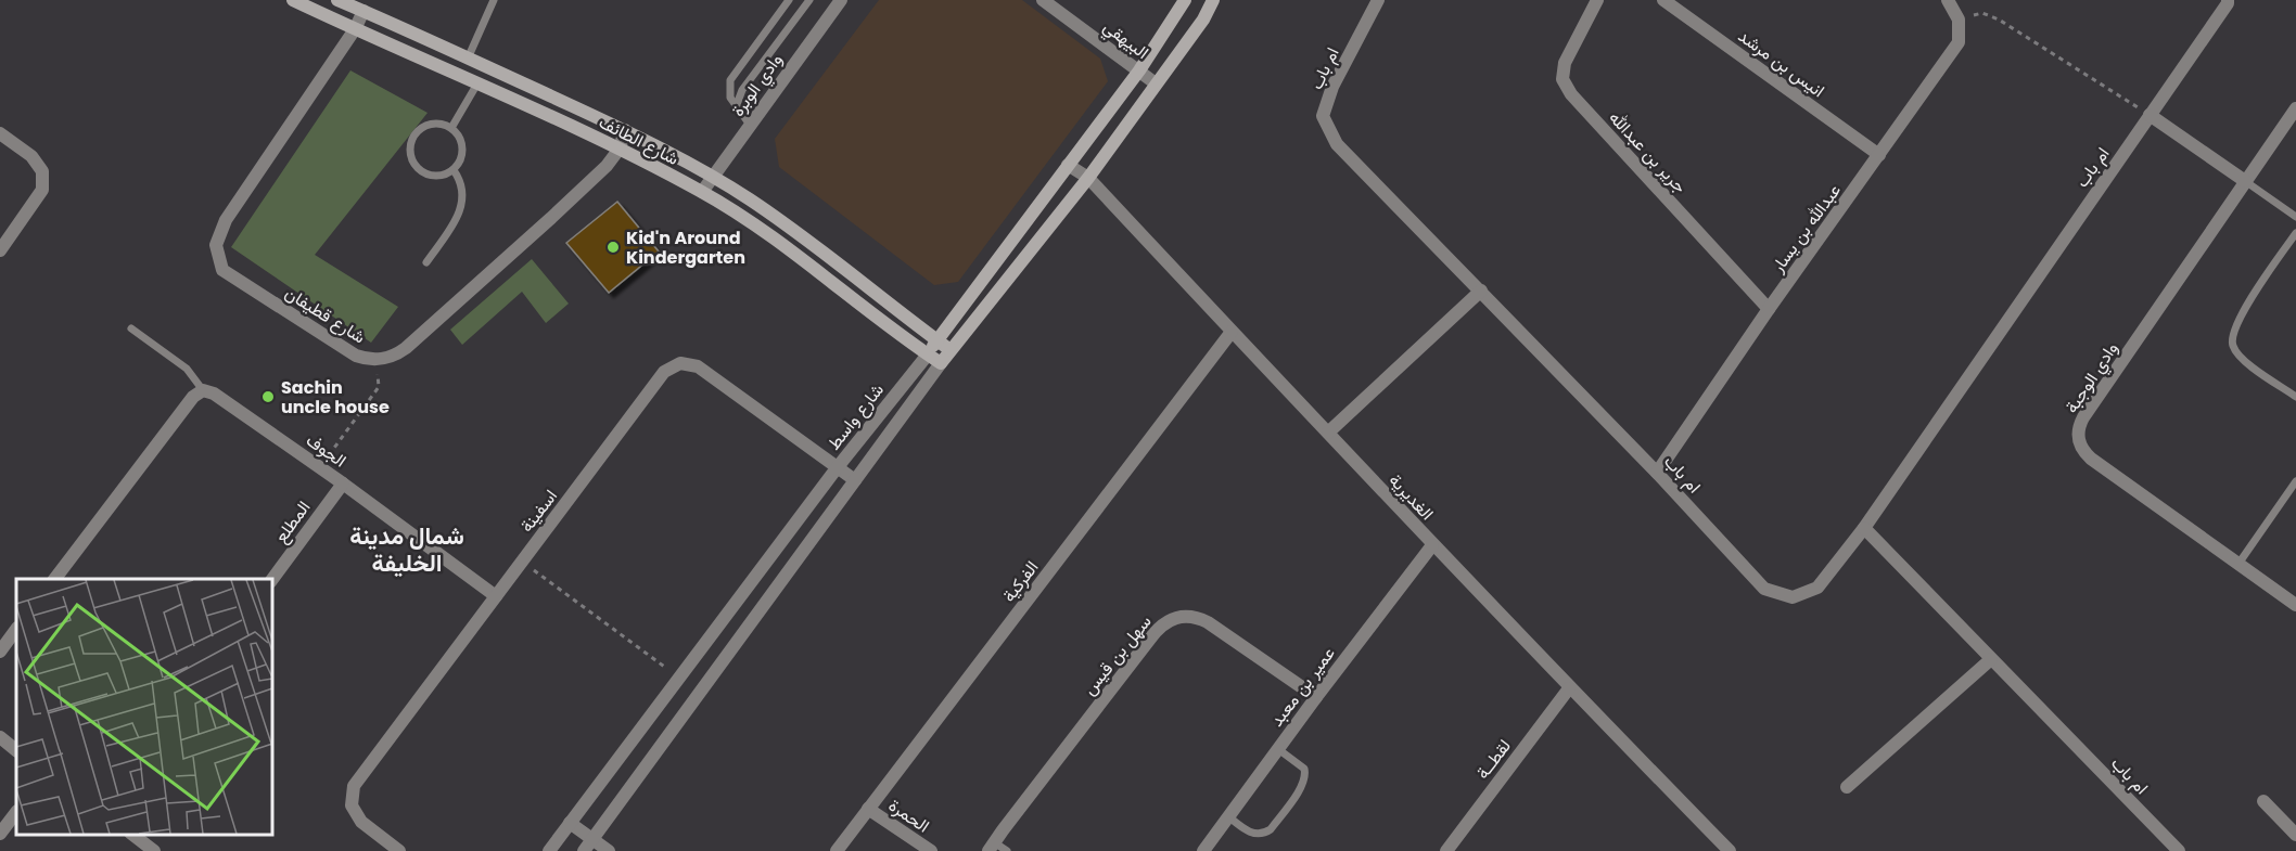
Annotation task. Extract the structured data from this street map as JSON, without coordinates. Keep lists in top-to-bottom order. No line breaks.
{"streets":{"street":["البيهقي","انيس بن مرشد","ام باب","وادي الوبرة","شارع الطائف","جرير بن عبدالله","عبدالله بن يسار","شارع قطيفان","وادي الوجبة","شارع واسط","الجوف","الغديرية","اسفينة","المطلع","الفركية","سهل بن قيس","عمير بن معبد","لقطــة","الحمرة"]},"crossings":[["البيهقي","شارع واسط"],["انيس بن مرشد","عبدالله بن يسار"],["ام باب","عبدالله بن يسار"],["وادي الوبرة","شارع الطائف"],["شارع الطائف","شارع قطيفان"],["شارع الطائف","شارع واسط"],["جرير بن عبدالله","عبدالله بن يسار"],["شارع واسط","الغديرية"],["شارع واسط","اسفينة"],["الجوف","اسفينة"],["الجوف","المطلع"],["الغديرية","الفركية"],["الغديرية","عمير بن معبد"],["الغديرية","لقطــة"],["الفركية","الحمرة"],["سهل بن قيس","عمير بن معبد"]],"districts":["شمال مدينة الخليفة"],"places":["Kid'n Around Kindergarten","Sachin uncle house"]}
